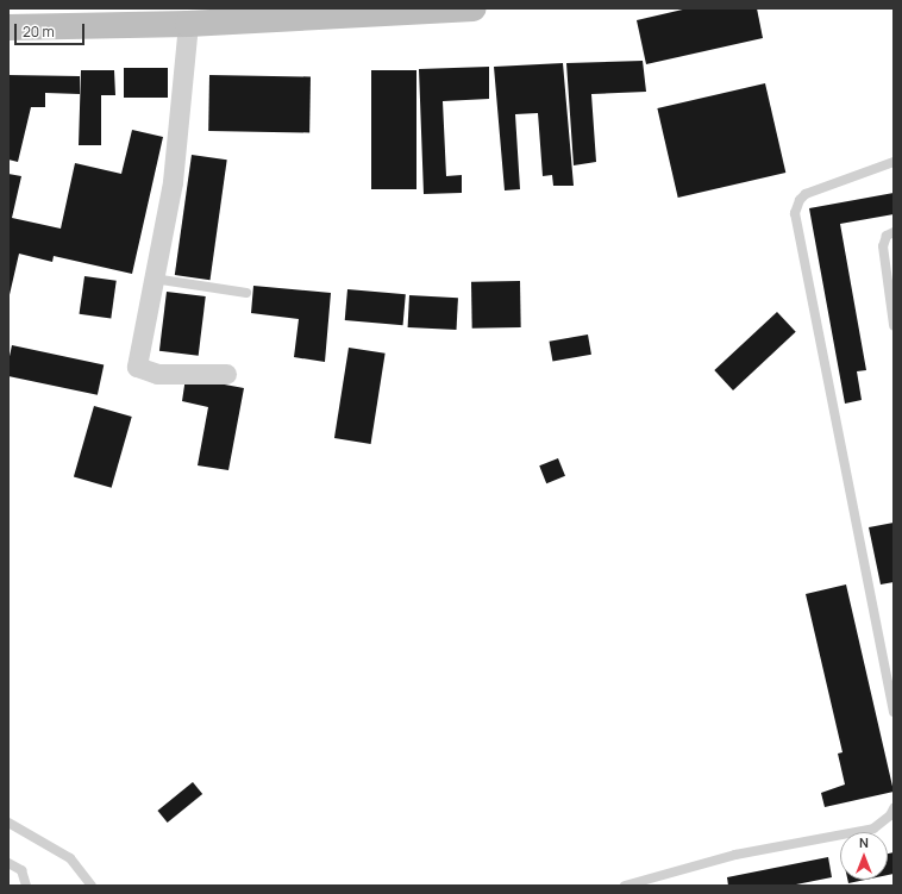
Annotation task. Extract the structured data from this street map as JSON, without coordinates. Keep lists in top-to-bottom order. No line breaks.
{"scale_bar":"20 m","north":"top"}
